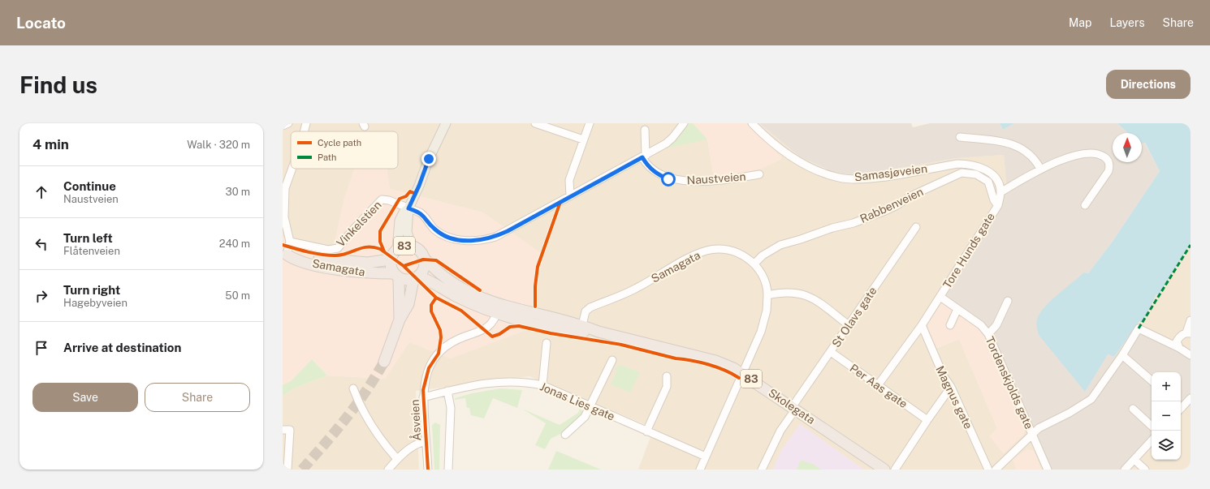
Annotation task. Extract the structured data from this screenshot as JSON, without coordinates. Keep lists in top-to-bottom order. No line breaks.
{"streets":{"highway":["83","Samagata","Skolegata"],"street":["Samasjøveien","Naustveien","Rabbenveien","Vinkelstien","Tore Hunds gate","St Olavs gate","Tordenskjolds gate","Per Aas gate","Magnus gate","Jonas Lies gate","Åsveien"]},"crossings":[["Rabbenveien","Tore Hunds gate"],["Rabbenveien","Samagata"],["83","Samagata"],["83","Skolegata"],["83","Åsveien"],["Tore Hunds gate","Tordenskjolds gate"],["Tore Hunds gate","Per Aas gate"],["Tore Hunds gate","Magnus gate"],["Samagata","Jonas Lies gate"],["Samagata","Skolegata"],["St Olavs gate","Per Aas gate"],["St Olavs gate","Skolegata"],["Jonas Lies gate","Åsveien"]],"legend":["Cycle path","Path"],"north":"top","page":{"header":"Locato","nav":["Map","Layers","Share"],"buttons":["Directions",["Save","Share"]],"title":"Find us","heading":["4 min","Walk · 320 m"],"list":[["Continue","Naustveien","30 m"],["Turn left","Flåtenveien","240 m"],["Turn right","Hagebyveien","50 m"],"Arrive at destination"],"map_buttons":["+","−"]}}
